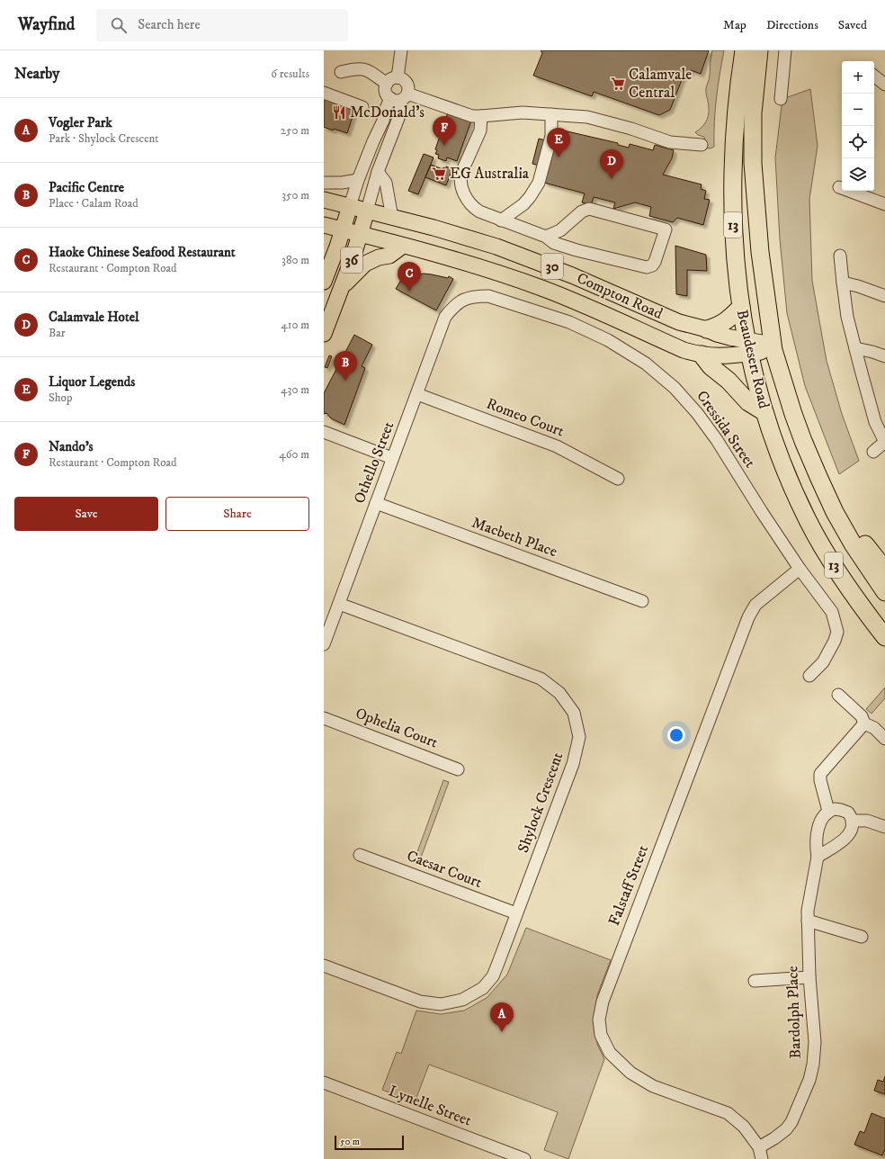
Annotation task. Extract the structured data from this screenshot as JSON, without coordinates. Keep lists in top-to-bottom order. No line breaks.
{"streets":{"highway":["13","Beaudesert Road"],"main road":["36","30","Compton Road"],"street":["Romeo Court","Cressida Street","Othello Street","Macbeth Place","Ophelia Court","Shylock Crescent","Caesar Court","Falstaff Street","Bardolph Place","Lynelle Street"]},"crossings":[["36","Compton Road"],["Compton Road","Beaudesert Road"],["Romeo Court","Othello Street"],["Cressida Street","Othello Street"],["Cressida Street","Falstaff Street"],["Othello Street","Macbeth Place"],["Othello Street","Shylock Crescent"],["Shylock Crescent","Caesar Court"],["Falstaff Street","Bardolph Place"]],"places":{"supermarket":["Calamvale Central","EG Australia"],"restaurant":["McDonald's"]},"scale_bar":"50 m","page":{"header":"Wayfind","search":"Search here","nav":["Map","Directions","Saved"],"heading":["Nearby","6 results"],"map_buttons":["+","−"],"list":[{"mark":"A","name":"Vogler Park","note":"Park · Shylock Crescent","value":"250 m"},{"mark":"B","name":"Pacific Centre","note":"Place · Calam Road","value":"350 m"},{"mark":"C","name":"Haoke Chinese Seafood Restaurant","note":"Restaurant · Compton Road","value":"380 m"},{"mark":"D","name":"Calamvale Hotel","note":"Bar","value":"410 m"},{"mark":"E","name":"Liquor Legends","note":"Shop","value":"430 m"},{"mark":"F","name":"Nando's","note":"Restaurant · Compton Road","value":"460 m"}],"pins":["F","E","D","C","B","A"],"buttons":["Save","Share"],"scale":"50 m"}}
